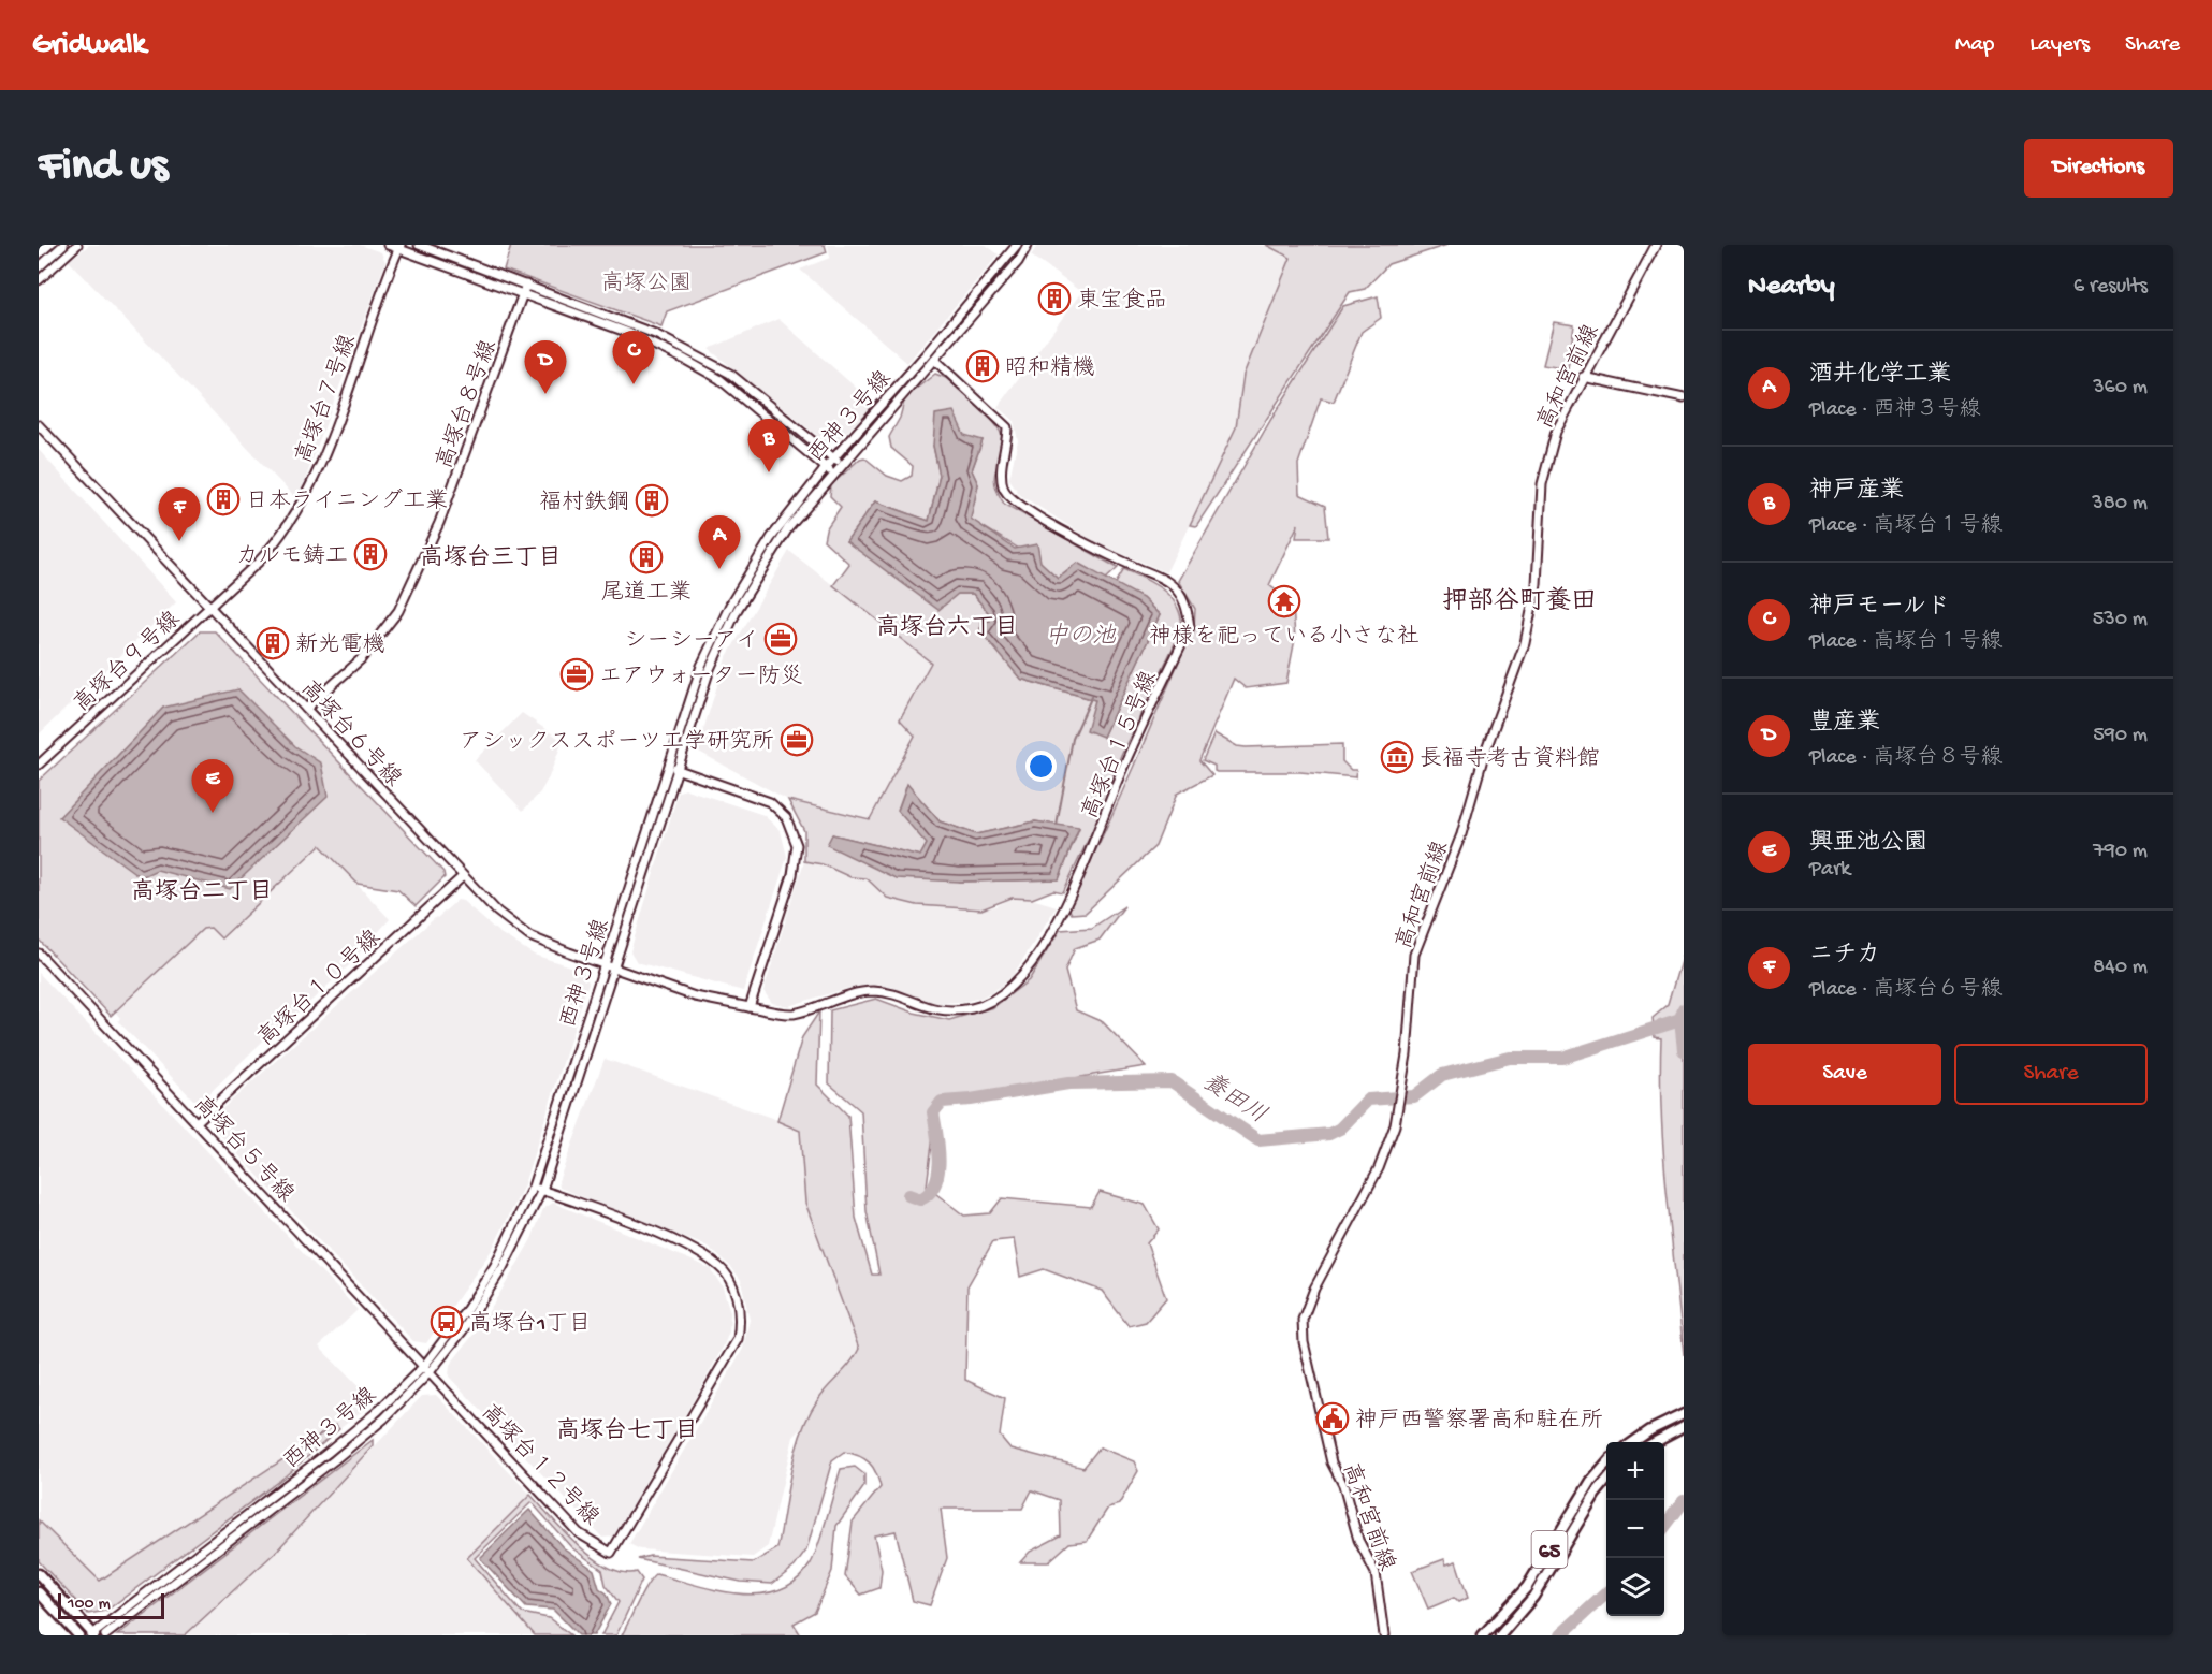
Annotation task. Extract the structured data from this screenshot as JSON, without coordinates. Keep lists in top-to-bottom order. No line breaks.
{"streets":{"main road":["65"],"street":["高和宮前線","高塚台７号線","高塚台８号線","西神３号線","高塚台９号線","高塚台６号線","高塚台１５号線","高塚台１０号線","高塚台５号線","高塚台１２号線"]},"crossings":[["高塚台７号線","高塚台９号線"],["高塚台７号線","高塚台６号線"],["高塚台８号線","高塚台６号線"],["西神３号線","高塚台６号線"],["西神３号線","高塚台１５号線"],["西神３号線","高塚台５号線"],["西神３号線","高塚台１２号線"],["高塚台９号線","高塚台６号線"],["高塚台６号線","高塚台１５号線"],["高塚台６号線","高塚台１０号線"],["高塚台１０号線","高塚台５号線"],["高塚台５号線","高塚台１２号線"]],"districts":["高塚台三丁目","押部谷町養田","高塚台六丁目","高塚台二丁目","高塚台七丁目"],"water":["中の池","養田川"],"parks":["高塚公園"],"places":{"building":["東宝食品","昭和精機","日本ライニング工業","福村鉄鋼","カルモ鋳工","尾道工業","新光電機"],"temple":["神様を祀っている小さな社"],"office":["シーシーアイ","エアウォーター防災","アシックススポーツ工学研究所"],"museum":["長福寺考古資料館"],"bus stop":["高塚台1丁目"],"public building":["神戸西警察署高和駐在所"]},"scale_bar":"100 m","page":{"header":"Gridwalk","nav":["Map","Layers","Share"],"buttons":["Directions",["Save","Share"]],"title":"Find us","heading":["Nearby","6 results"],"list":[{"mark":"A","name":"酒井化学工業","note":"Place · 西神３号線","value":"360 m"},{"mark":"B","name":"神戸産業","note":"Place · 高塚台１号線","value":"380 m"},{"mark":"C","name":"神戸モールド","note":"Place · 高塚台１号線","value":"530 m"},{"mark":"D","name":"豊産業","note":"Place · 高塚台８号線","value":"590 m"},{"mark":"E","name":"興亜池公園","note":"Park","value":"790 m"},{"mark":"F","name":"ニチカ","note":"Place · 高塚台６号線","value":"840 m"}],"pins":["C","D","B","F","A","E"],"map_buttons":["+","−"],"scale":"100 m"}}
